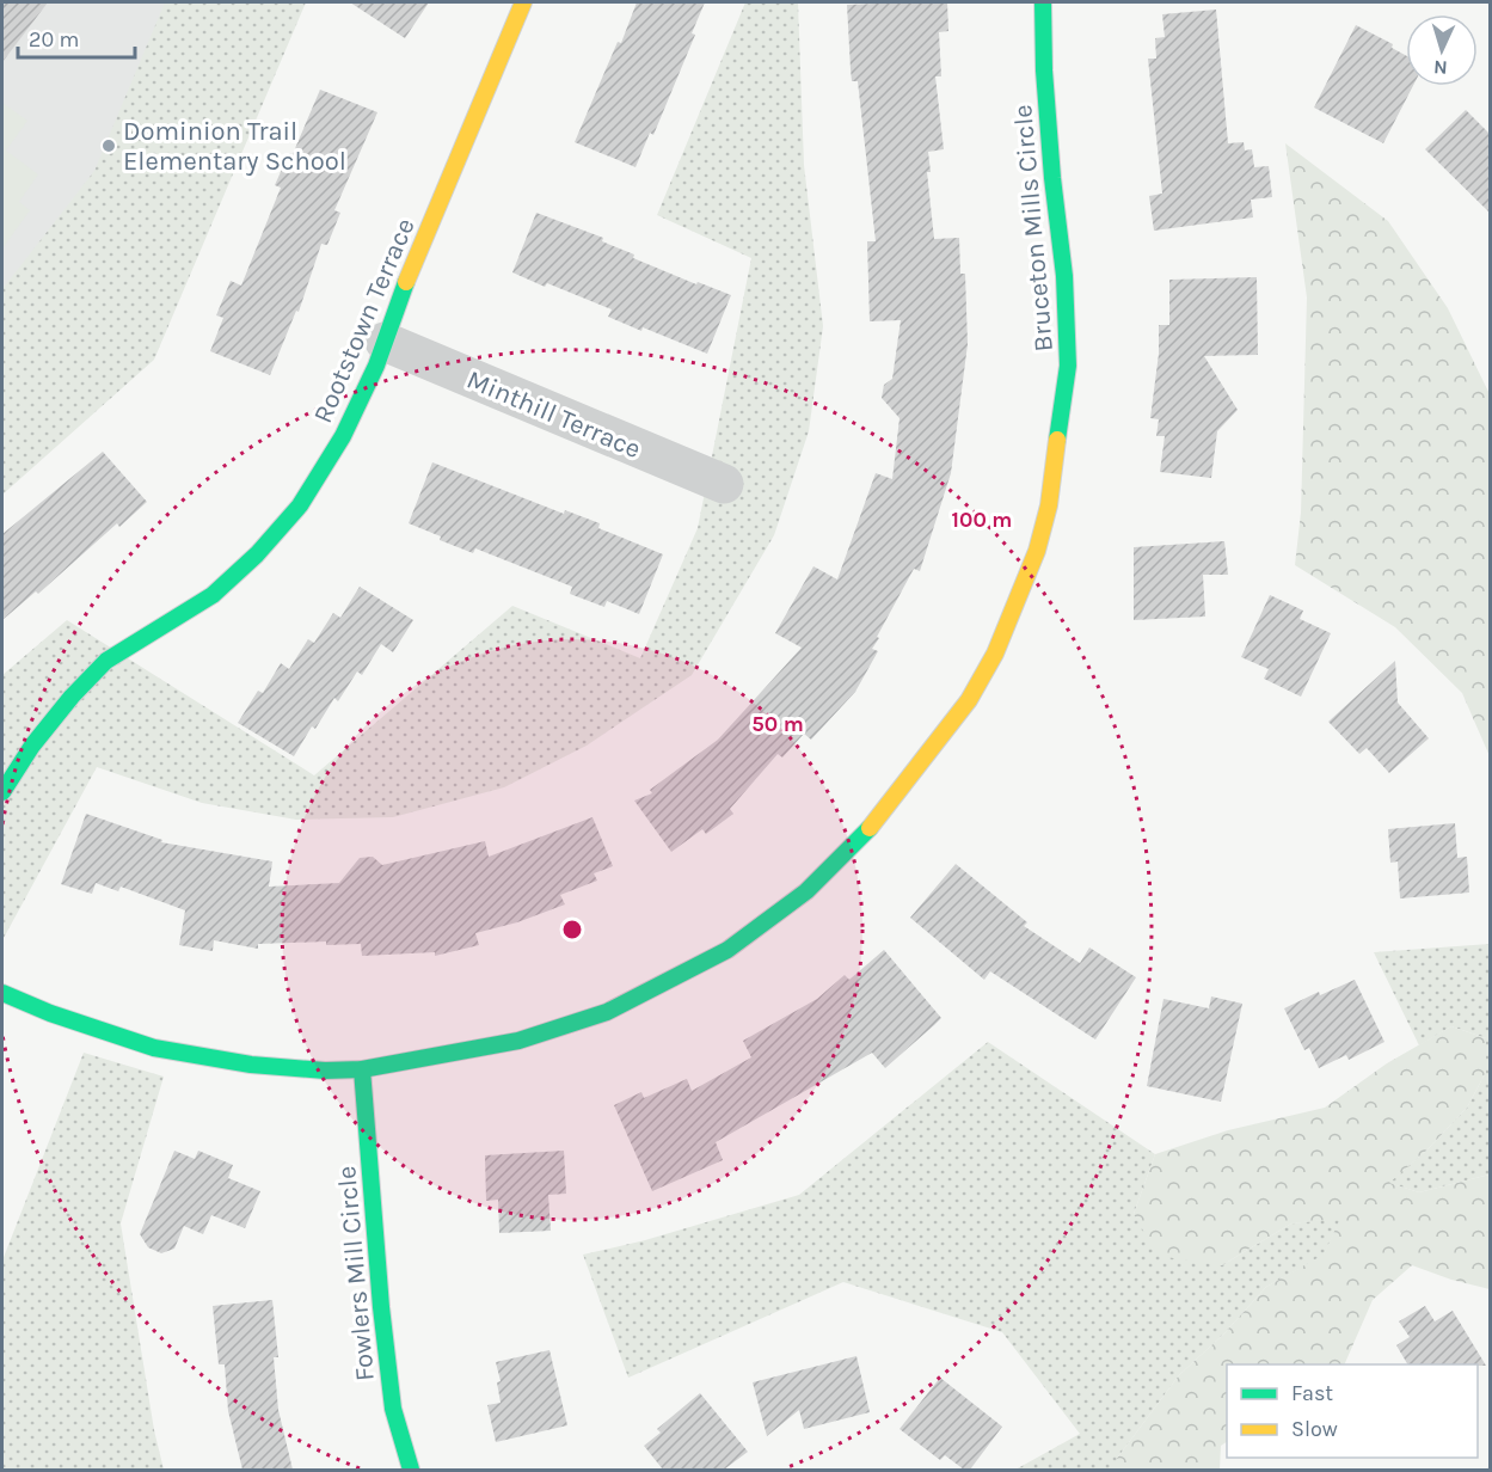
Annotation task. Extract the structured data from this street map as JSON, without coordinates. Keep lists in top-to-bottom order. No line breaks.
{"streets":{"street":["Bruceton Mills Circle","Rootstown Terrace","Minthill Terrace","Fowlers Mill Circle"]},"crossings":[["Bruceton Mills Circle","Fowlers Mill Circle"],["Rootstown Terrace","Minthill Terrace"]],"places":["Dominion Trail Elementary School"],"legend":["Fast","Slow"],"scale_bar":"20 m","north":"bottom","rings":["100 m","50 m"]}
